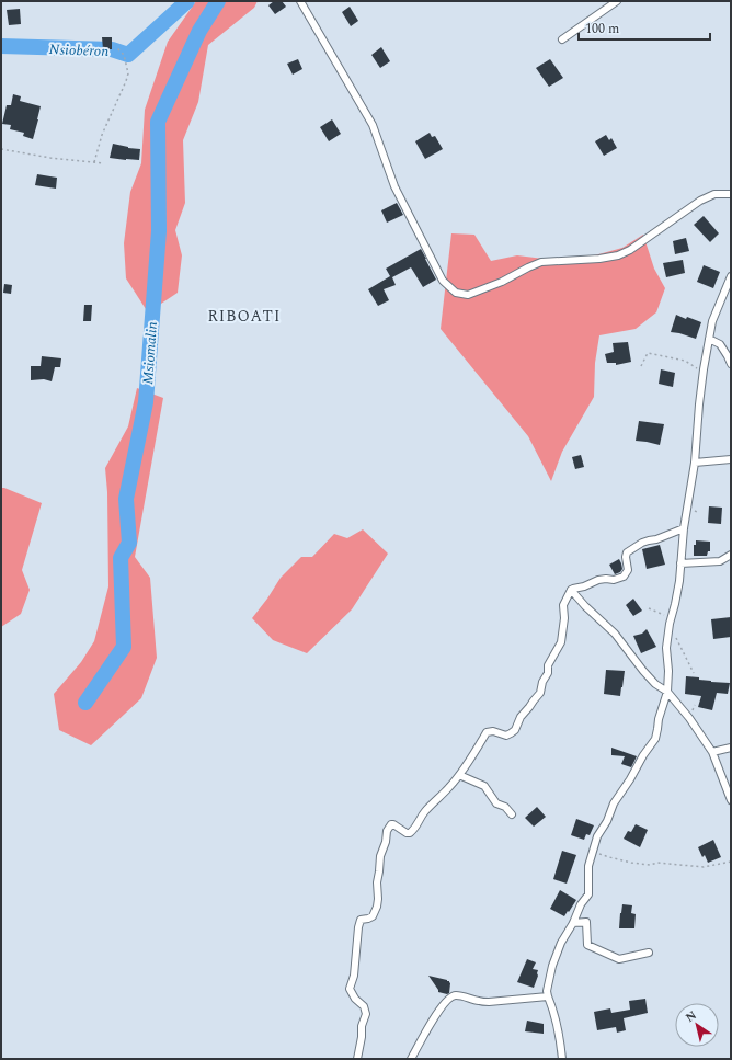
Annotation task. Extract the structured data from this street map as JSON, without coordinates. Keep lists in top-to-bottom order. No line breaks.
{"districts":["RIBOATI"],"water":["Nsiobéron","Msiomalin"],"scale_bar":"100 m","north":"top left"}
